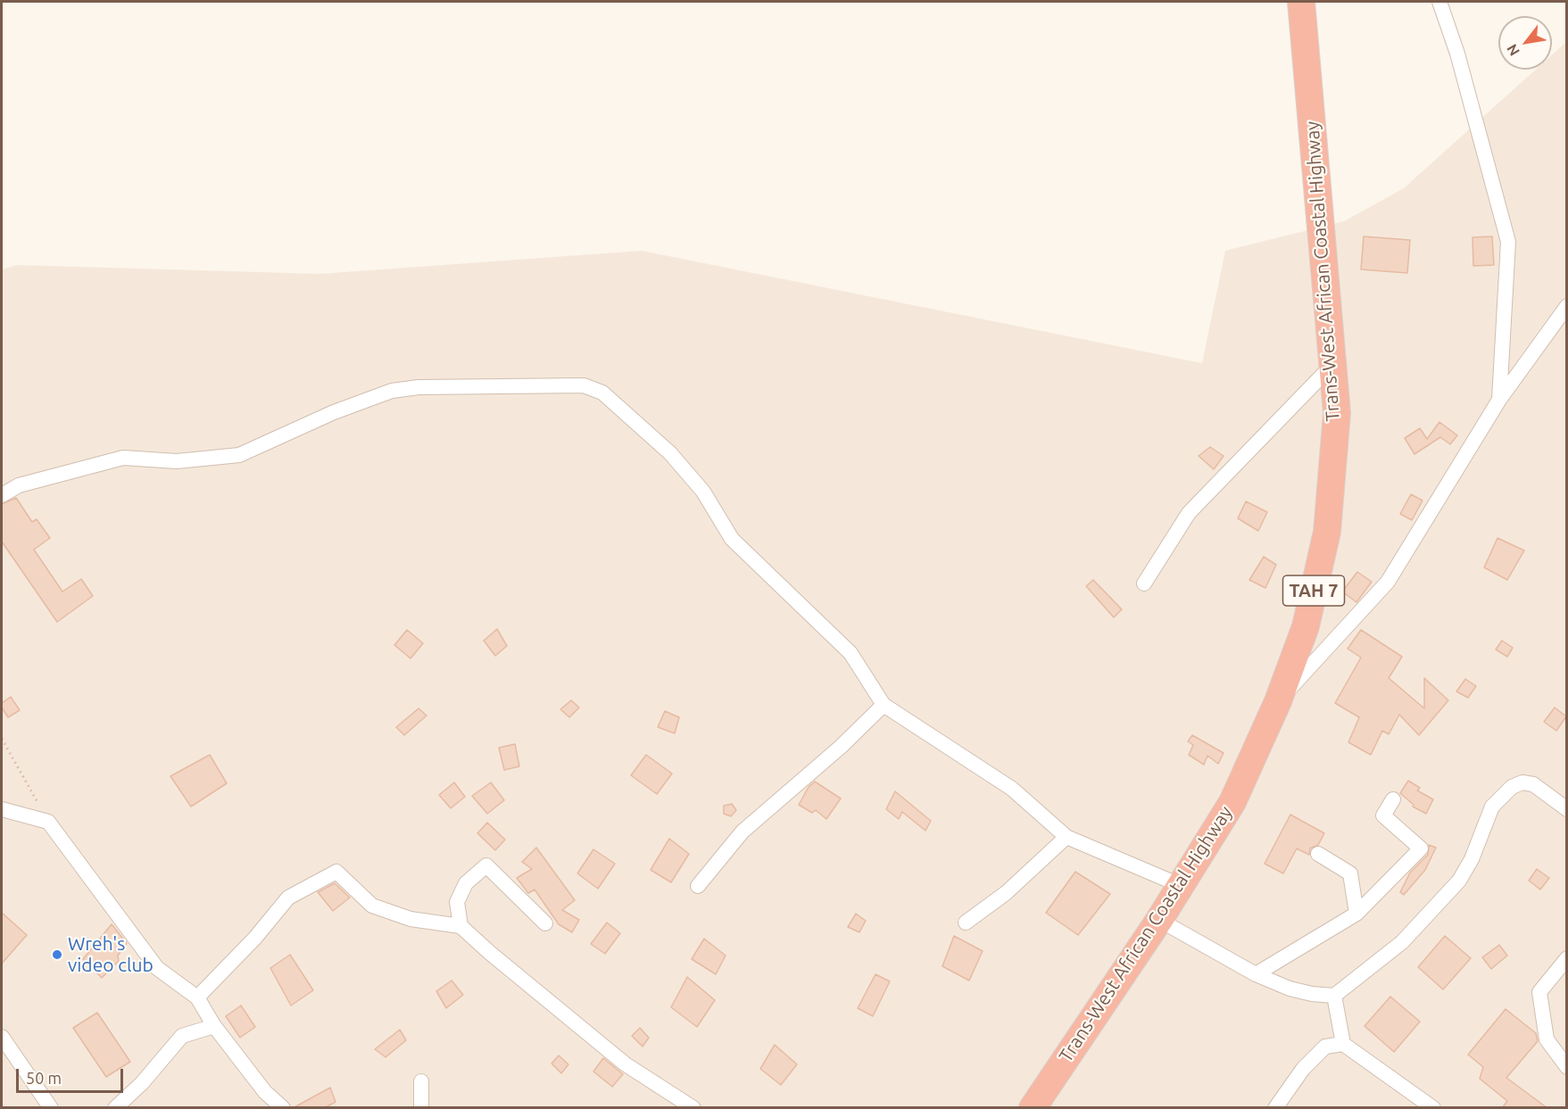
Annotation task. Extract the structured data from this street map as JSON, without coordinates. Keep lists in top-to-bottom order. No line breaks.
{"streets":{"highway":["Trans-West African Coastal Highway","TAH 7"]},"places":["Wreh's video club"],"scale_bar":"50 m","north":"bottom left"}
